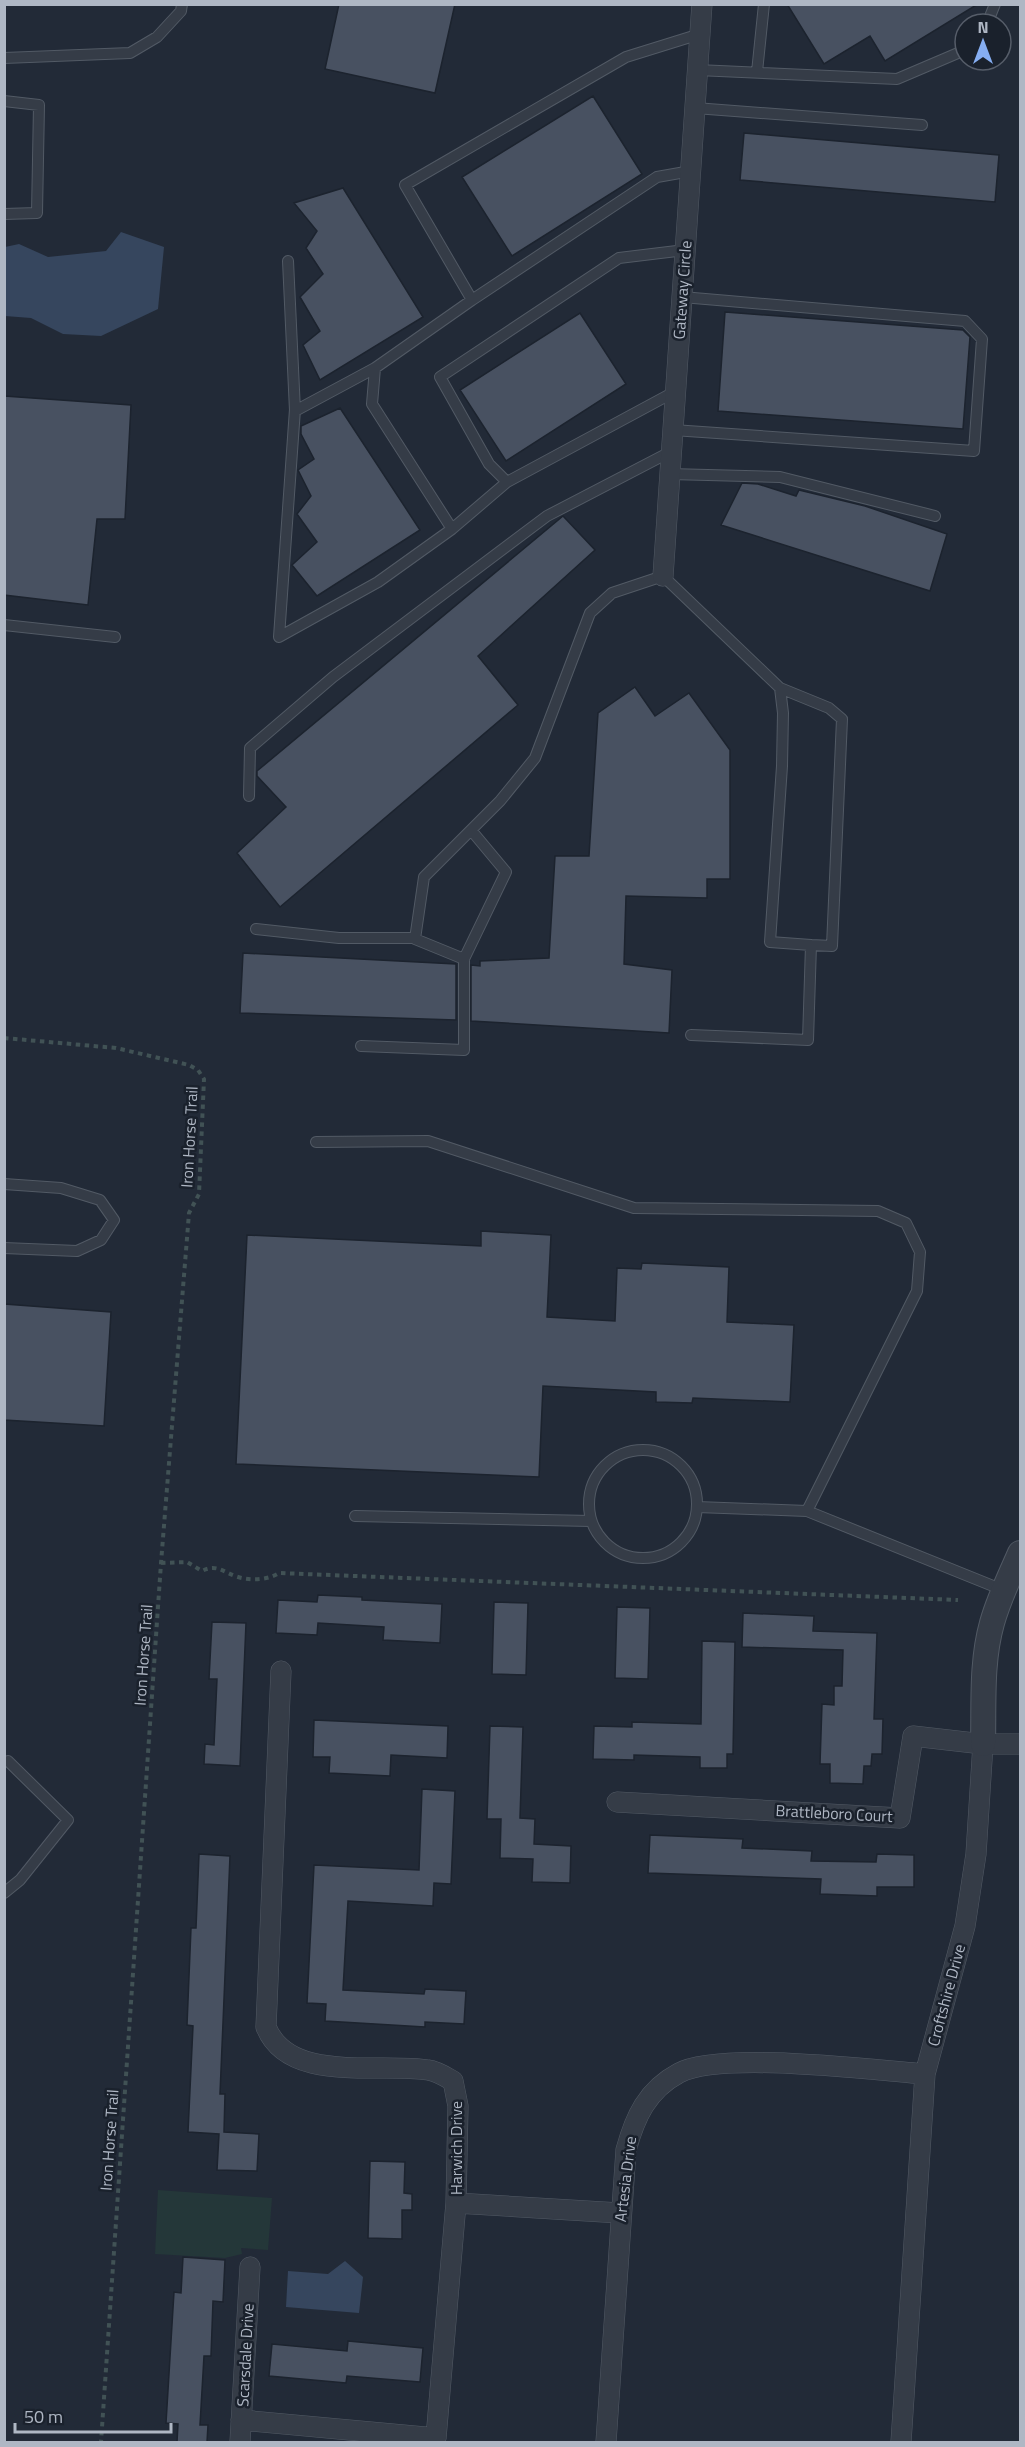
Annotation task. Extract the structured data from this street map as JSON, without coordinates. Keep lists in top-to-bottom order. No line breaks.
{"streets":{"street":["Gateway Circle","Brattleboro Court","Croftshire Drive","Harwich Drive","Artesia Drive","Scarsdale Drive"],"path":["Iron Horse Trail"]},"crossings":[["Brattleboro Court","Croftshire Drive"],["Croftshire Drive","Artesia Drive"],["Harwich Drive","Scarsdale Drive"]],"scale_bar":"50 m","north":"top"}
